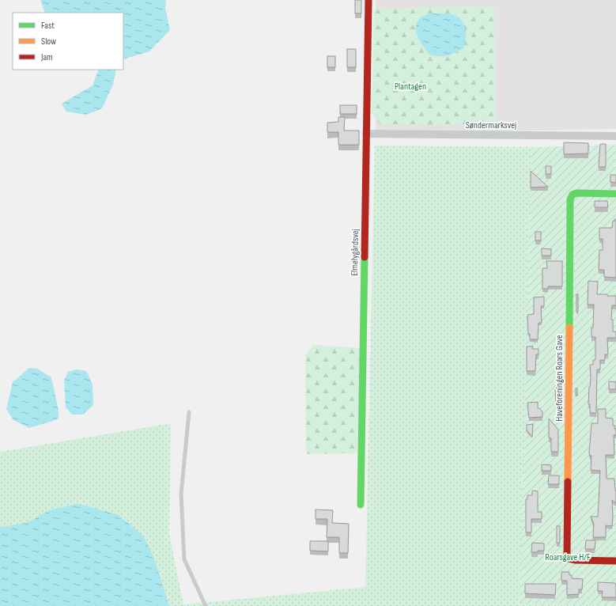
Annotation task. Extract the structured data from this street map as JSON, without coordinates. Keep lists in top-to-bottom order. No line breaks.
{"streets":{"street":["Søndermarksvej","Elmelygårdsvej","Haveforeningen Roars Gave"]},"crossings":[["Søndermarksvej","Elmelygårdsvej"]],"parks":["Plantagen","Roarsgave H/F"],"legend":["Fast","Slow","Jam"]}
